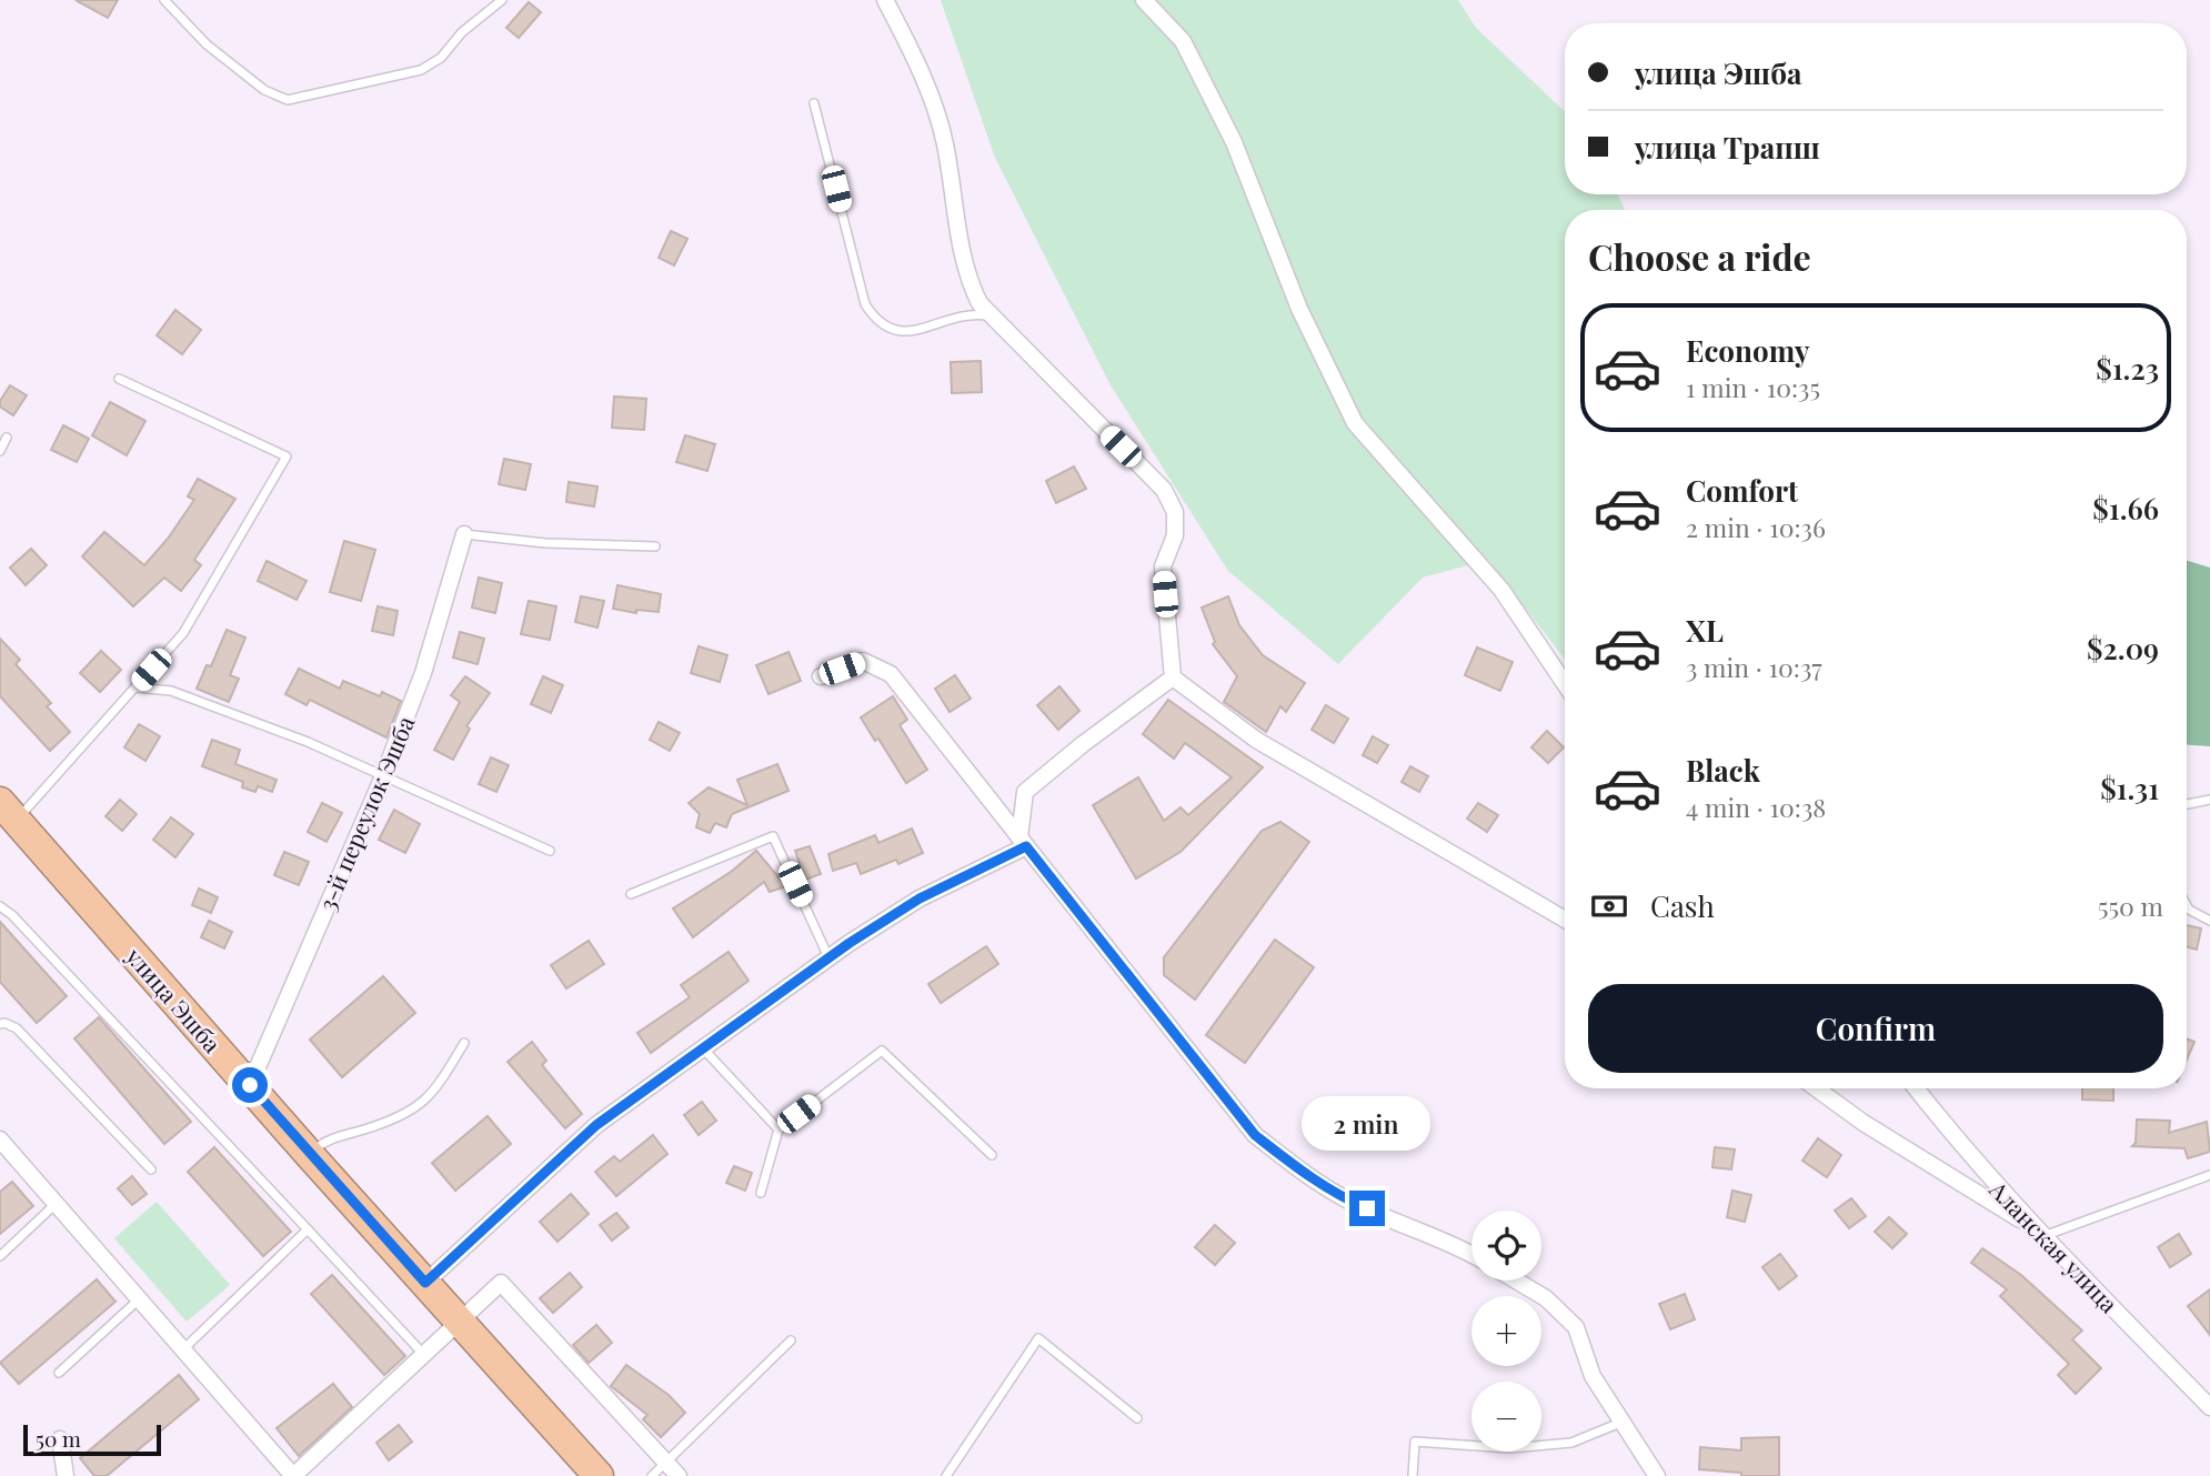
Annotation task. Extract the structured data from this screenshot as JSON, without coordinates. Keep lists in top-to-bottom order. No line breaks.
{"streets":{"highway":["улица Эшба"],"street":["3-й переулок Эшба","Аланская улица"]},"crossings":[["3-й переулок Эшба","улица Эшба"]],"scale_bar":"50 m","page":{"banner":["улица Эшба","улица Трапш"],"heading":"Choose a ride","list":[{"name":"Economy","note":"1 min · 10:35","value":"$1.23"},{"name":"Comfort","note":"2 min · 10:36","value":"$1.66"},{"name":"XL","note":"3 min · 10:37","value":"$2.09"},{"name":"Black","note":"4 min · 10:38","value":"$1.31"}],"pay":["Cash","550 m"],"buttons":"Confirm","bubble":"2 min","map_buttons":["+","−"],"scale":"50 m"}}
